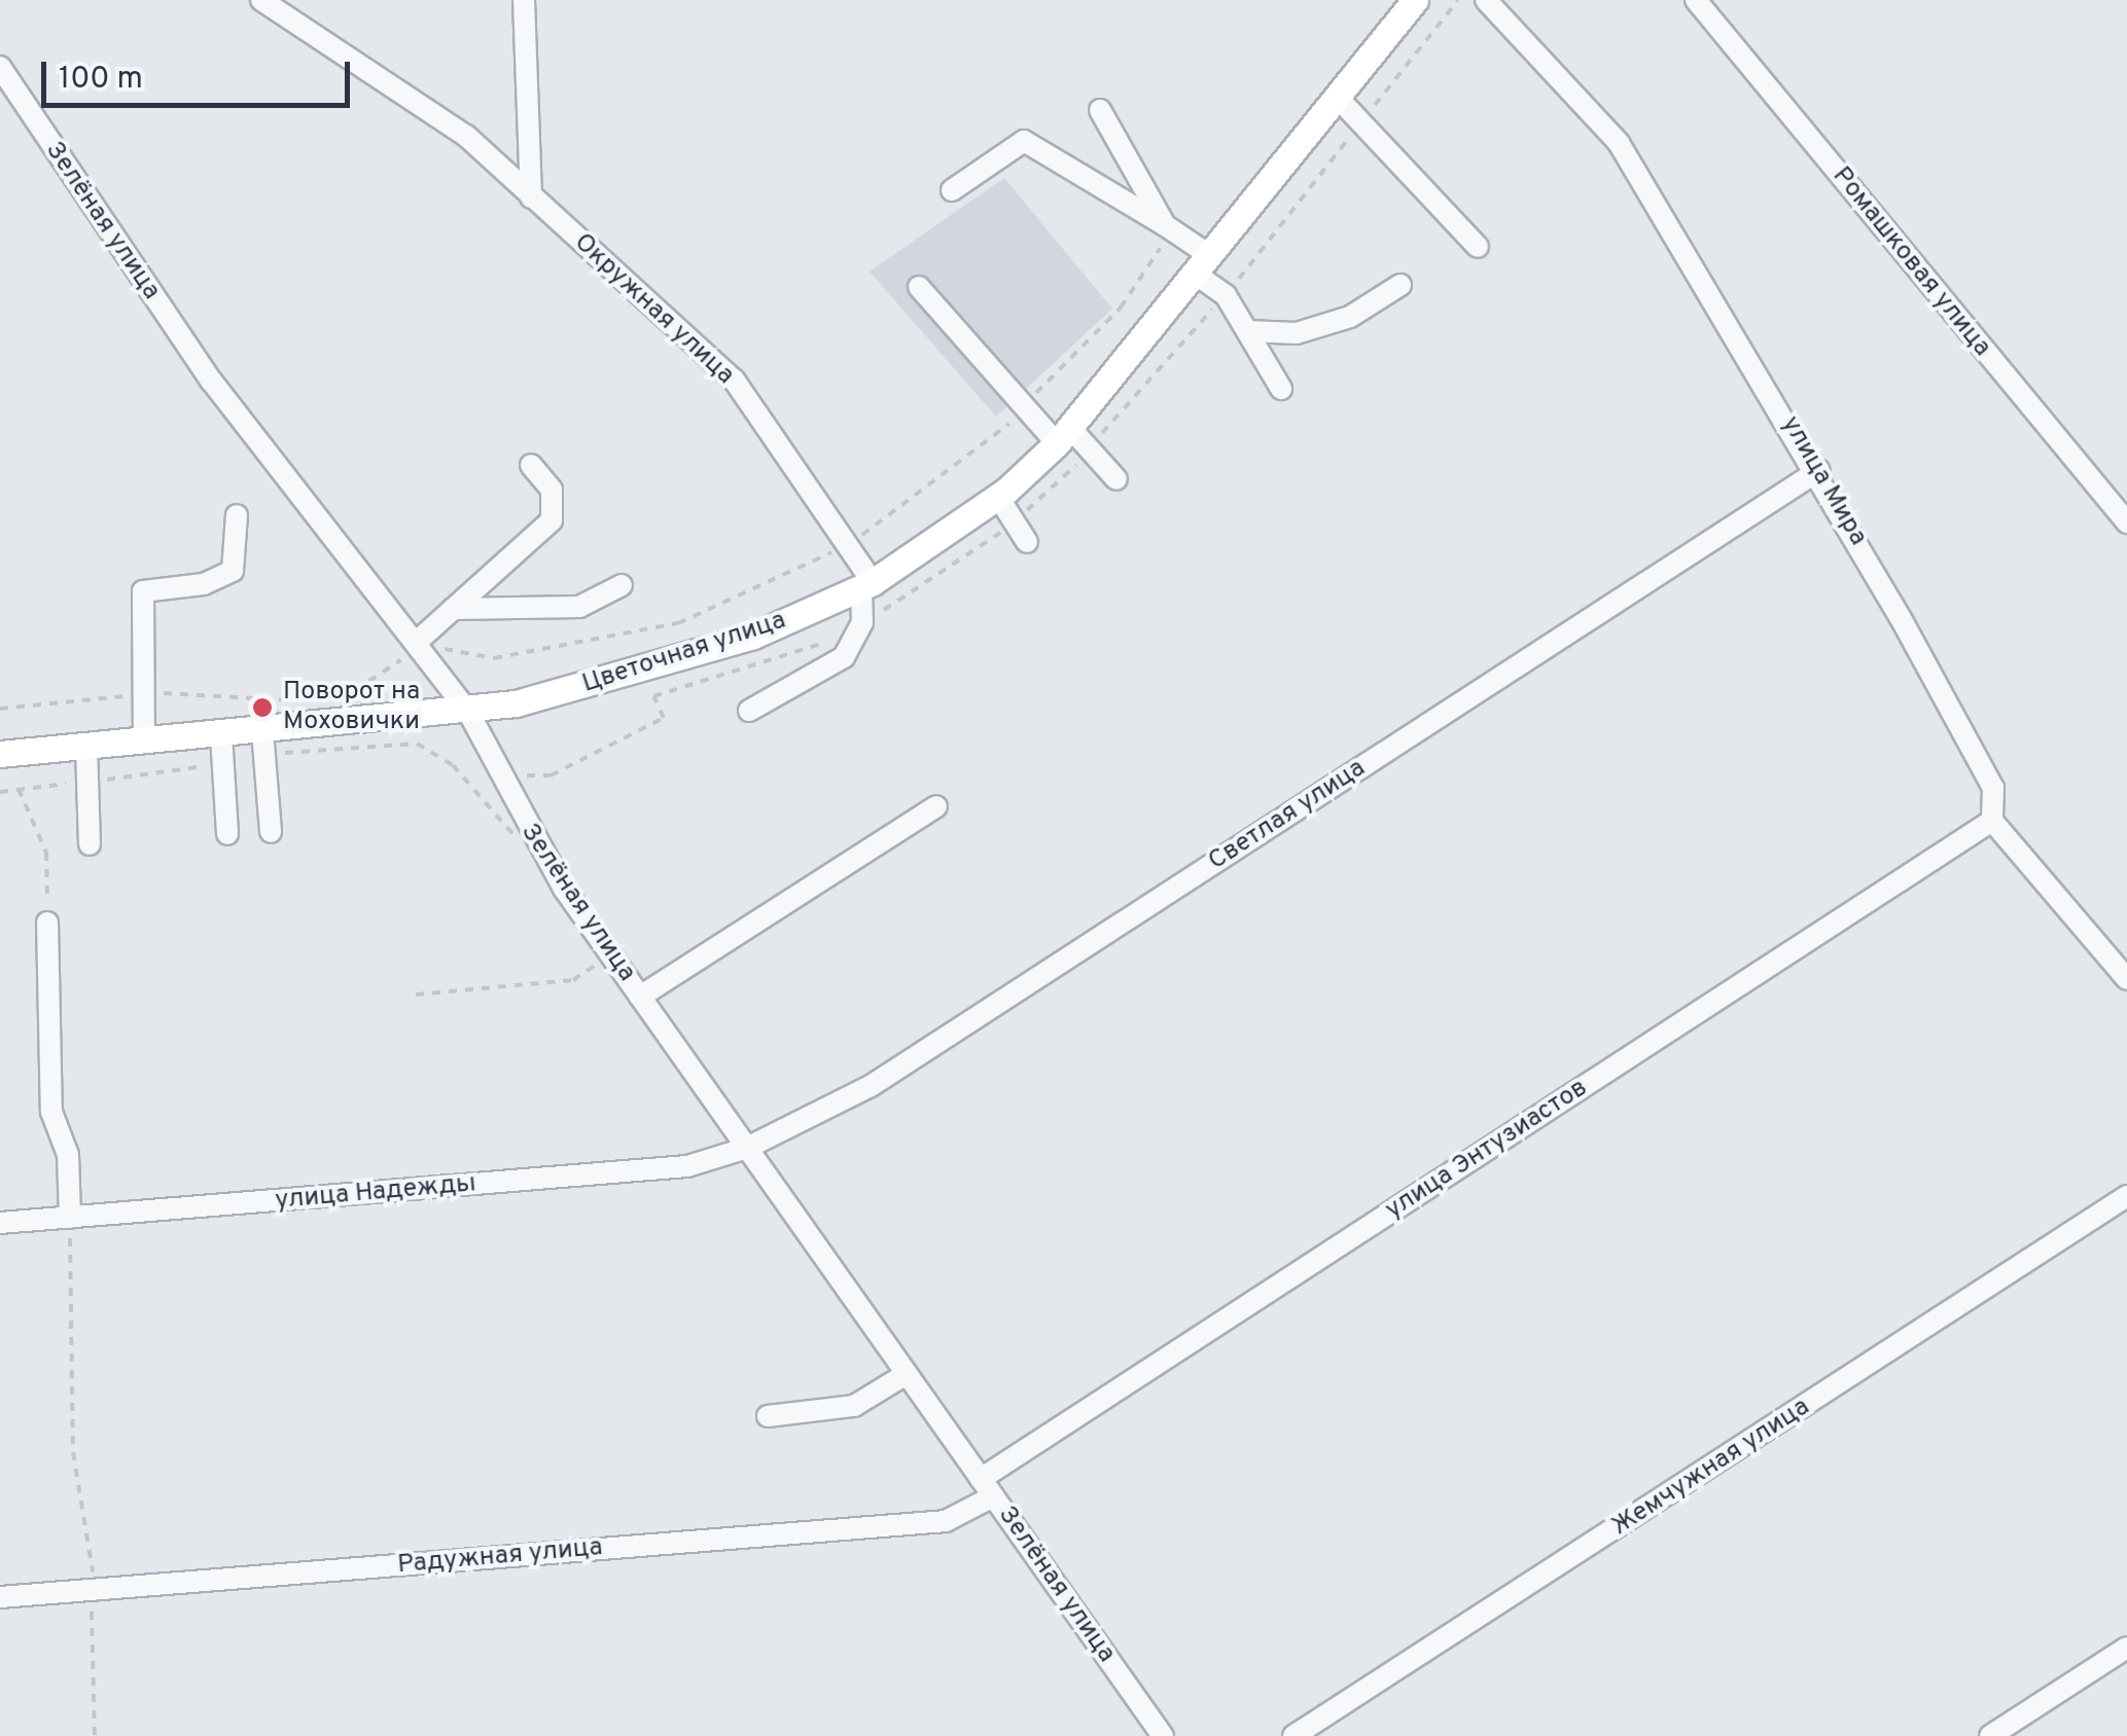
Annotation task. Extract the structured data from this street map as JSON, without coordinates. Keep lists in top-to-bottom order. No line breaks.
{"streets":{"main road":["Цветочная улица"],"street":["Зелёная улица","Ромашковая улица","Окружная улица","улица Мира","Светлая улица","улица Энтузиастов","улица Надежды","Жемчужная улица","Радужная улица"]},"crossings":[["Зелёная улица","Цветочная улица"],["Зелёная улица","Светлая улица"],["Зелёная улица","улица Энтузиастов"],["Зелёная улица","улица Надежды"],["Зелёная улица","Радужная улица"],["Окружная улица","Цветочная улица"],["улица Мира","Светлая улица"],["улица Мира","улица Энтузиастов"],["Светлая улица","улица Надежды"],["улица Энтузиастов","Радужная улица"]],"places":["Поворот на Моховички"],"scale_bar":"100 m"}
